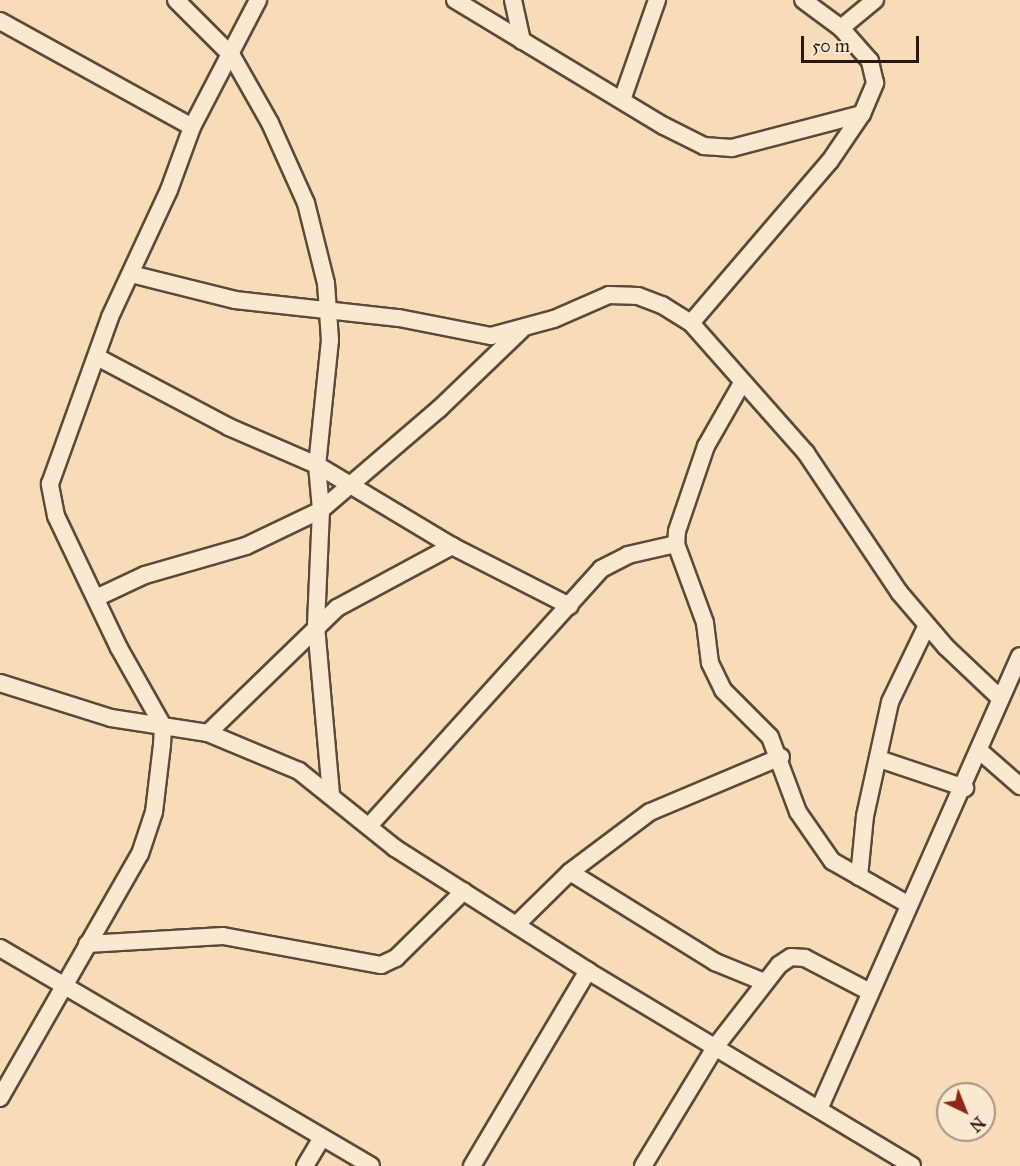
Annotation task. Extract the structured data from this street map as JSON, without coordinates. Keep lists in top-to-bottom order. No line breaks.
{"scale_bar":"50 m","north":"bottom right"}
